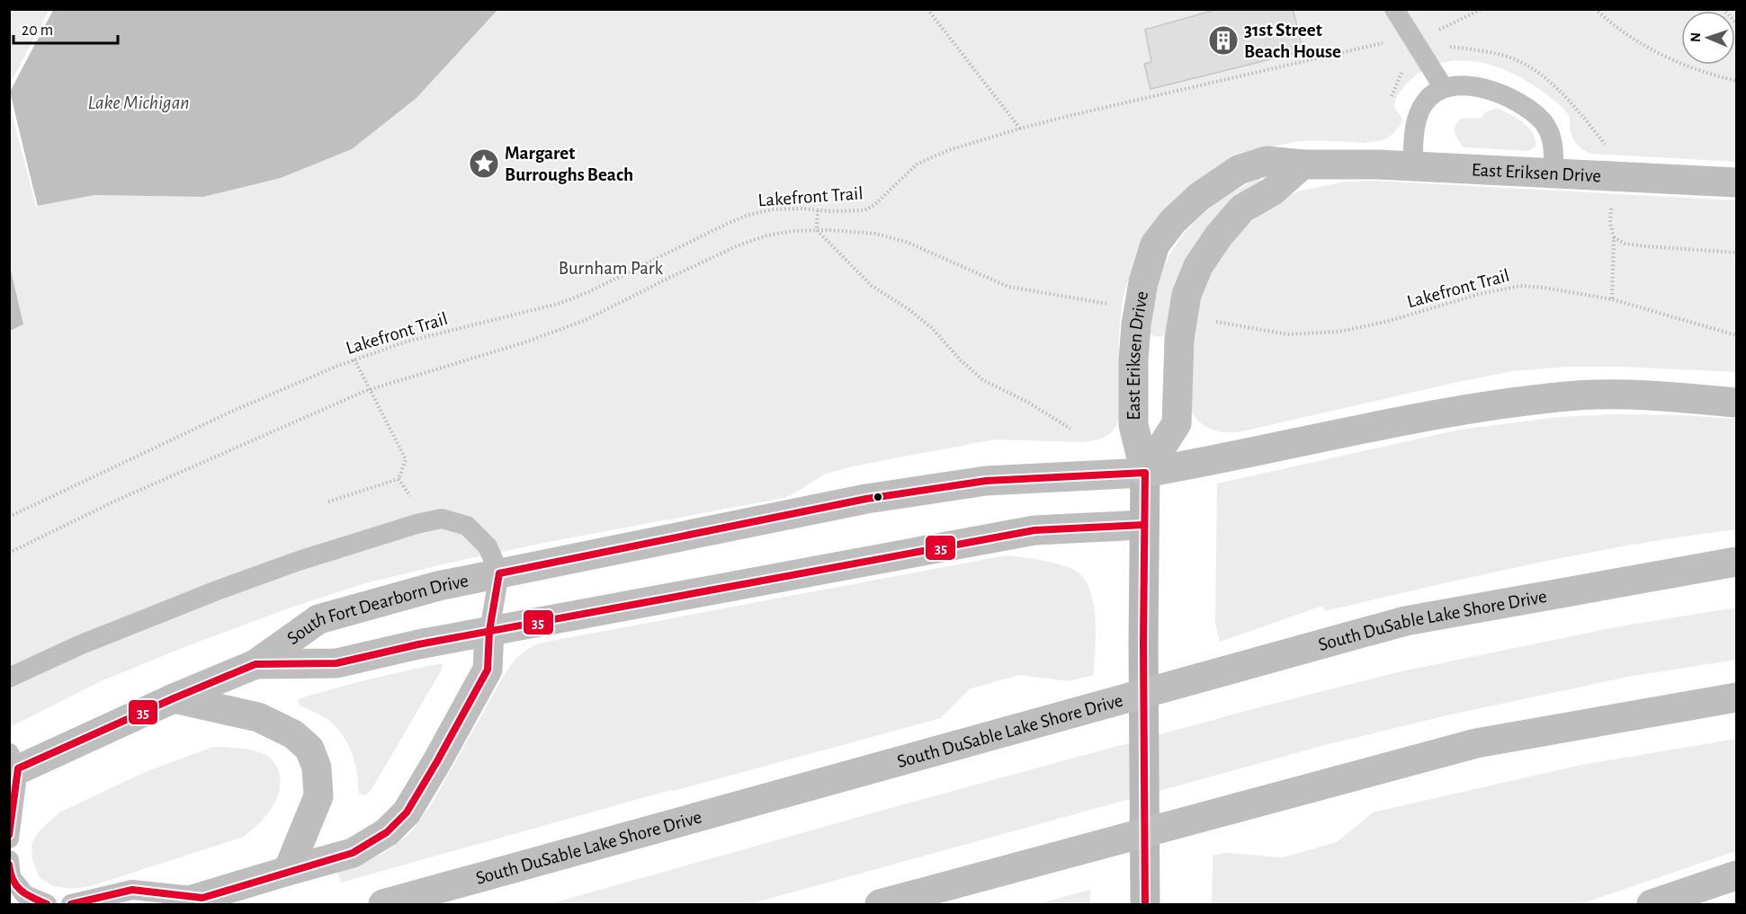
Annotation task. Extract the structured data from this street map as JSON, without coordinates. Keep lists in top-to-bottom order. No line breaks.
{"streets":{"main road":["East Eriksen Drive","South Fort Dearborn Drive","South DuSable Lake Shore Drive"],"path":["Lakefront Trail"]},"crossings":[["East Eriksen Drive","South Fort Dearborn Drive"]],"water":["Lake Michigan"],"parks":["Burnham Park"],"places":{"building":["31st Street Beach House"],"place":["Margaret Burroughs Beach"]},"lines":["transit line 35"],"scale_bar":"20 m","north":"left"}
